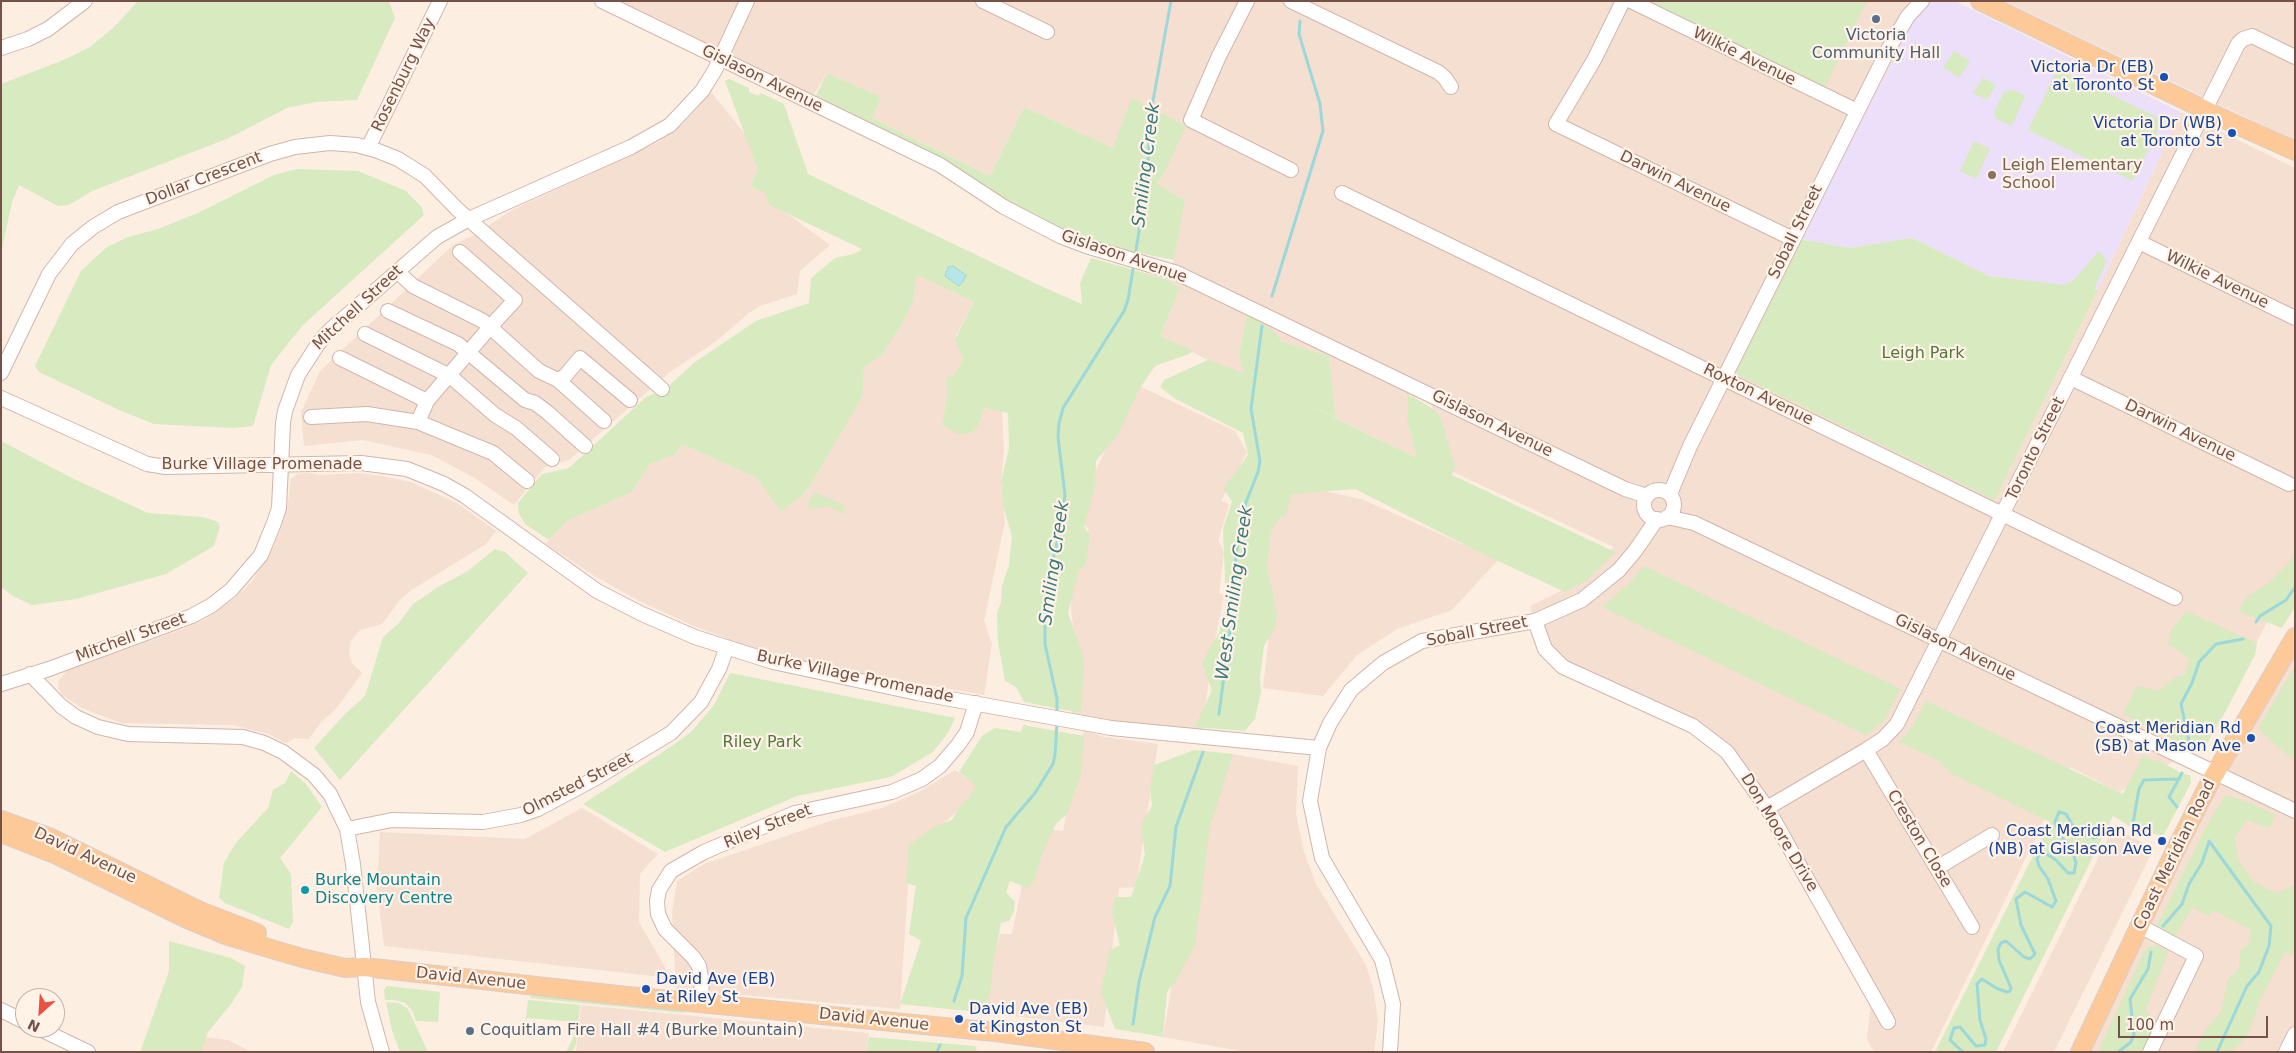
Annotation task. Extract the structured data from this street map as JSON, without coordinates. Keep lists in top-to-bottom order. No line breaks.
{"streets":{"main road":["Coast Meridian Road","David Avenue"],"street":["Wilkie Avenue","Rosenburg Way","Gislason Avenue","Dollar Crescent","Darwin Avenue","Soball Street","Mitchell Street","Roxton Avenue","Toronto Street","Burke Village Promenade","Olmsted Street","Riley Street","Don Moore Drive","Creston Close"]},"crossings":[["Wilkie Avenue","Soball Street"],["Wilkie Avenue","Toronto Street"],["Rosenburg Way","Dollar Crescent"],["Gislason Avenue","Soball Street"],["Gislason Avenue","Mitchell Street"],["Gislason Avenue","Toronto Street"],["Gislason Avenue","Coast Meridian Road"],["Dollar Crescent","Mitchell Street"],["Darwin Avenue","Soball Street"],["Darwin Avenue","Toronto Street"],["Soball Street","Roxton Avenue"],["Soball Street","Burke Village Promenade"],["Soball Street","Don Moore Drive"],["Mitchell Street","Burke Village Promenade"],["Roxton Avenue","Toronto Street"],["Toronto Street","Don Moore Drive"],["Toronto Street","Creston Close"],["Burke Village Promenade","Olmsted Street"],["Burke Village Promenade","Riley Street"],["Riley Street","David Avenue"]],"water":["Smiling Creek","West Smiling Creek"],"parks":["Leigh Park","Riley Park"],"places":["Victoria Community Hall","Victoria Dr (EB) at Toronto St","Victoria Dr (WB) at Toronto St","Leigh Elementary School","Coast Meridian Rd (SB) at Mason Ave","Coast Meridian Rd (NB) at Gislason Ave","Burke Mountain Discovery Centre","David Ave (EB) at Riley St","David Ave (EB) at Kingston St","Coquitlam Fire Hall #4 (Burke Mountain)"],"scale_bar":"100 m","north":"bottom left"}
